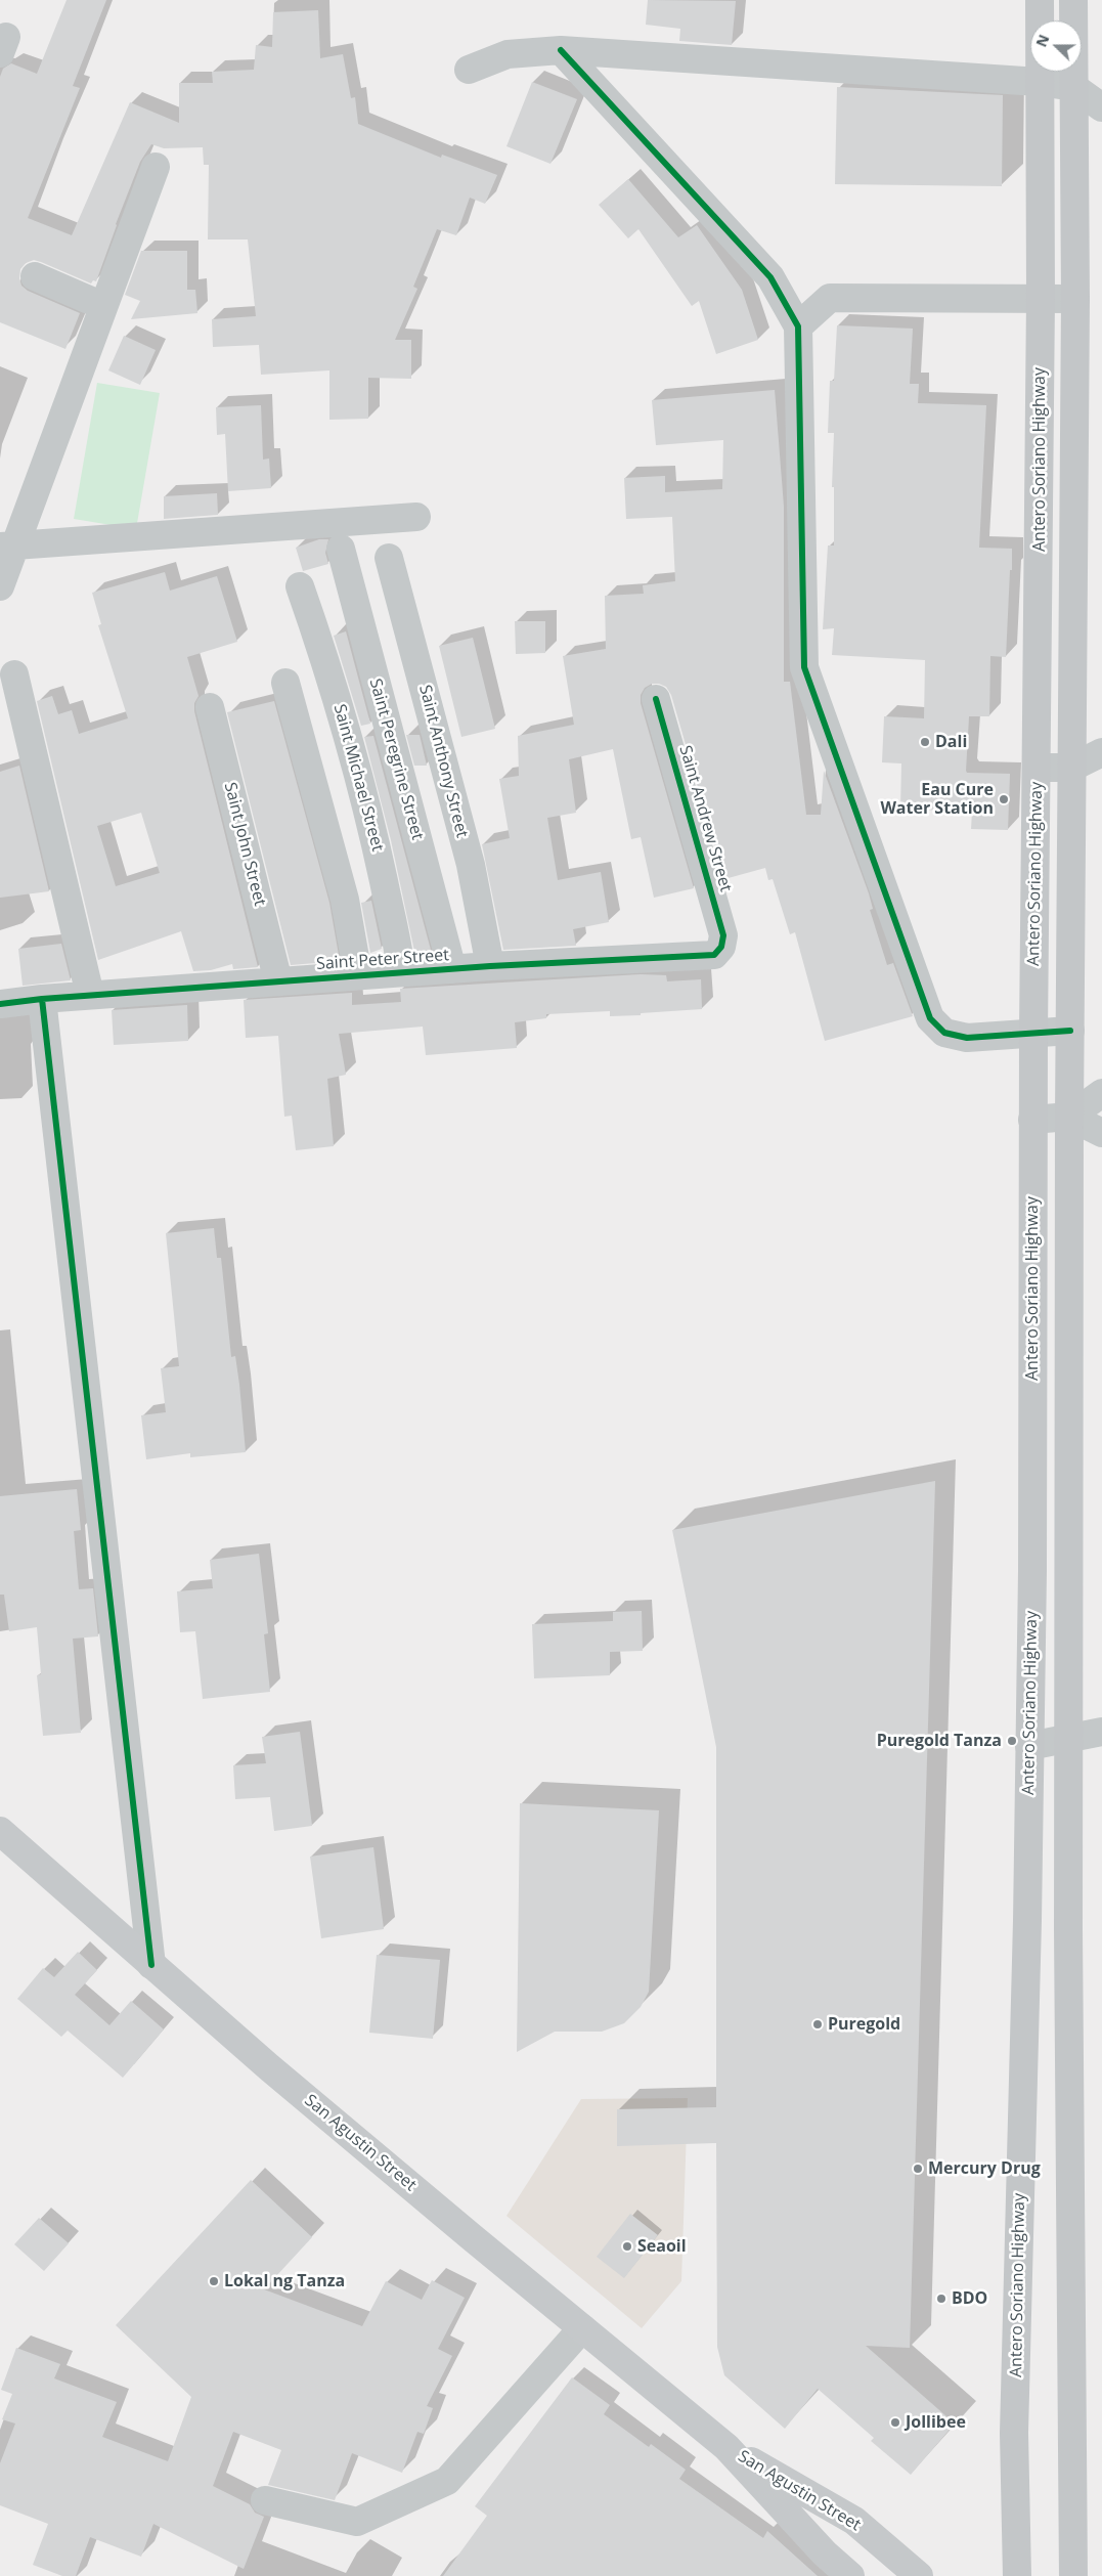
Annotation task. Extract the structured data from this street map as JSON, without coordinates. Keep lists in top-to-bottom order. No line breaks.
{"streets":{"main road":["Antero Soriano Highway","San Agustin Street"],"street":["Saint Peregrine Street","Saint Anthony Street","Saint Michael Street","Saint Andrew Street","Saint John Street","Saint Peter Street"]},"crossings":[["Saint Peregrine Street","Saint Peter Street"],["Saint Anthony Street","Saint Peter Street"],["Saint Michael Street","Saint Peter Street"],["Saint Andrew Street","Saint Peter Street"],["Saint John Street","Saint Peter Street"]],"places":["Dali","Eau Cure Water Station","Puregold Tanza","Puregold","Mercury Drug","Seaoil","Lokal ng Tanza","BDO","Jollibee"],"north":"left"}
